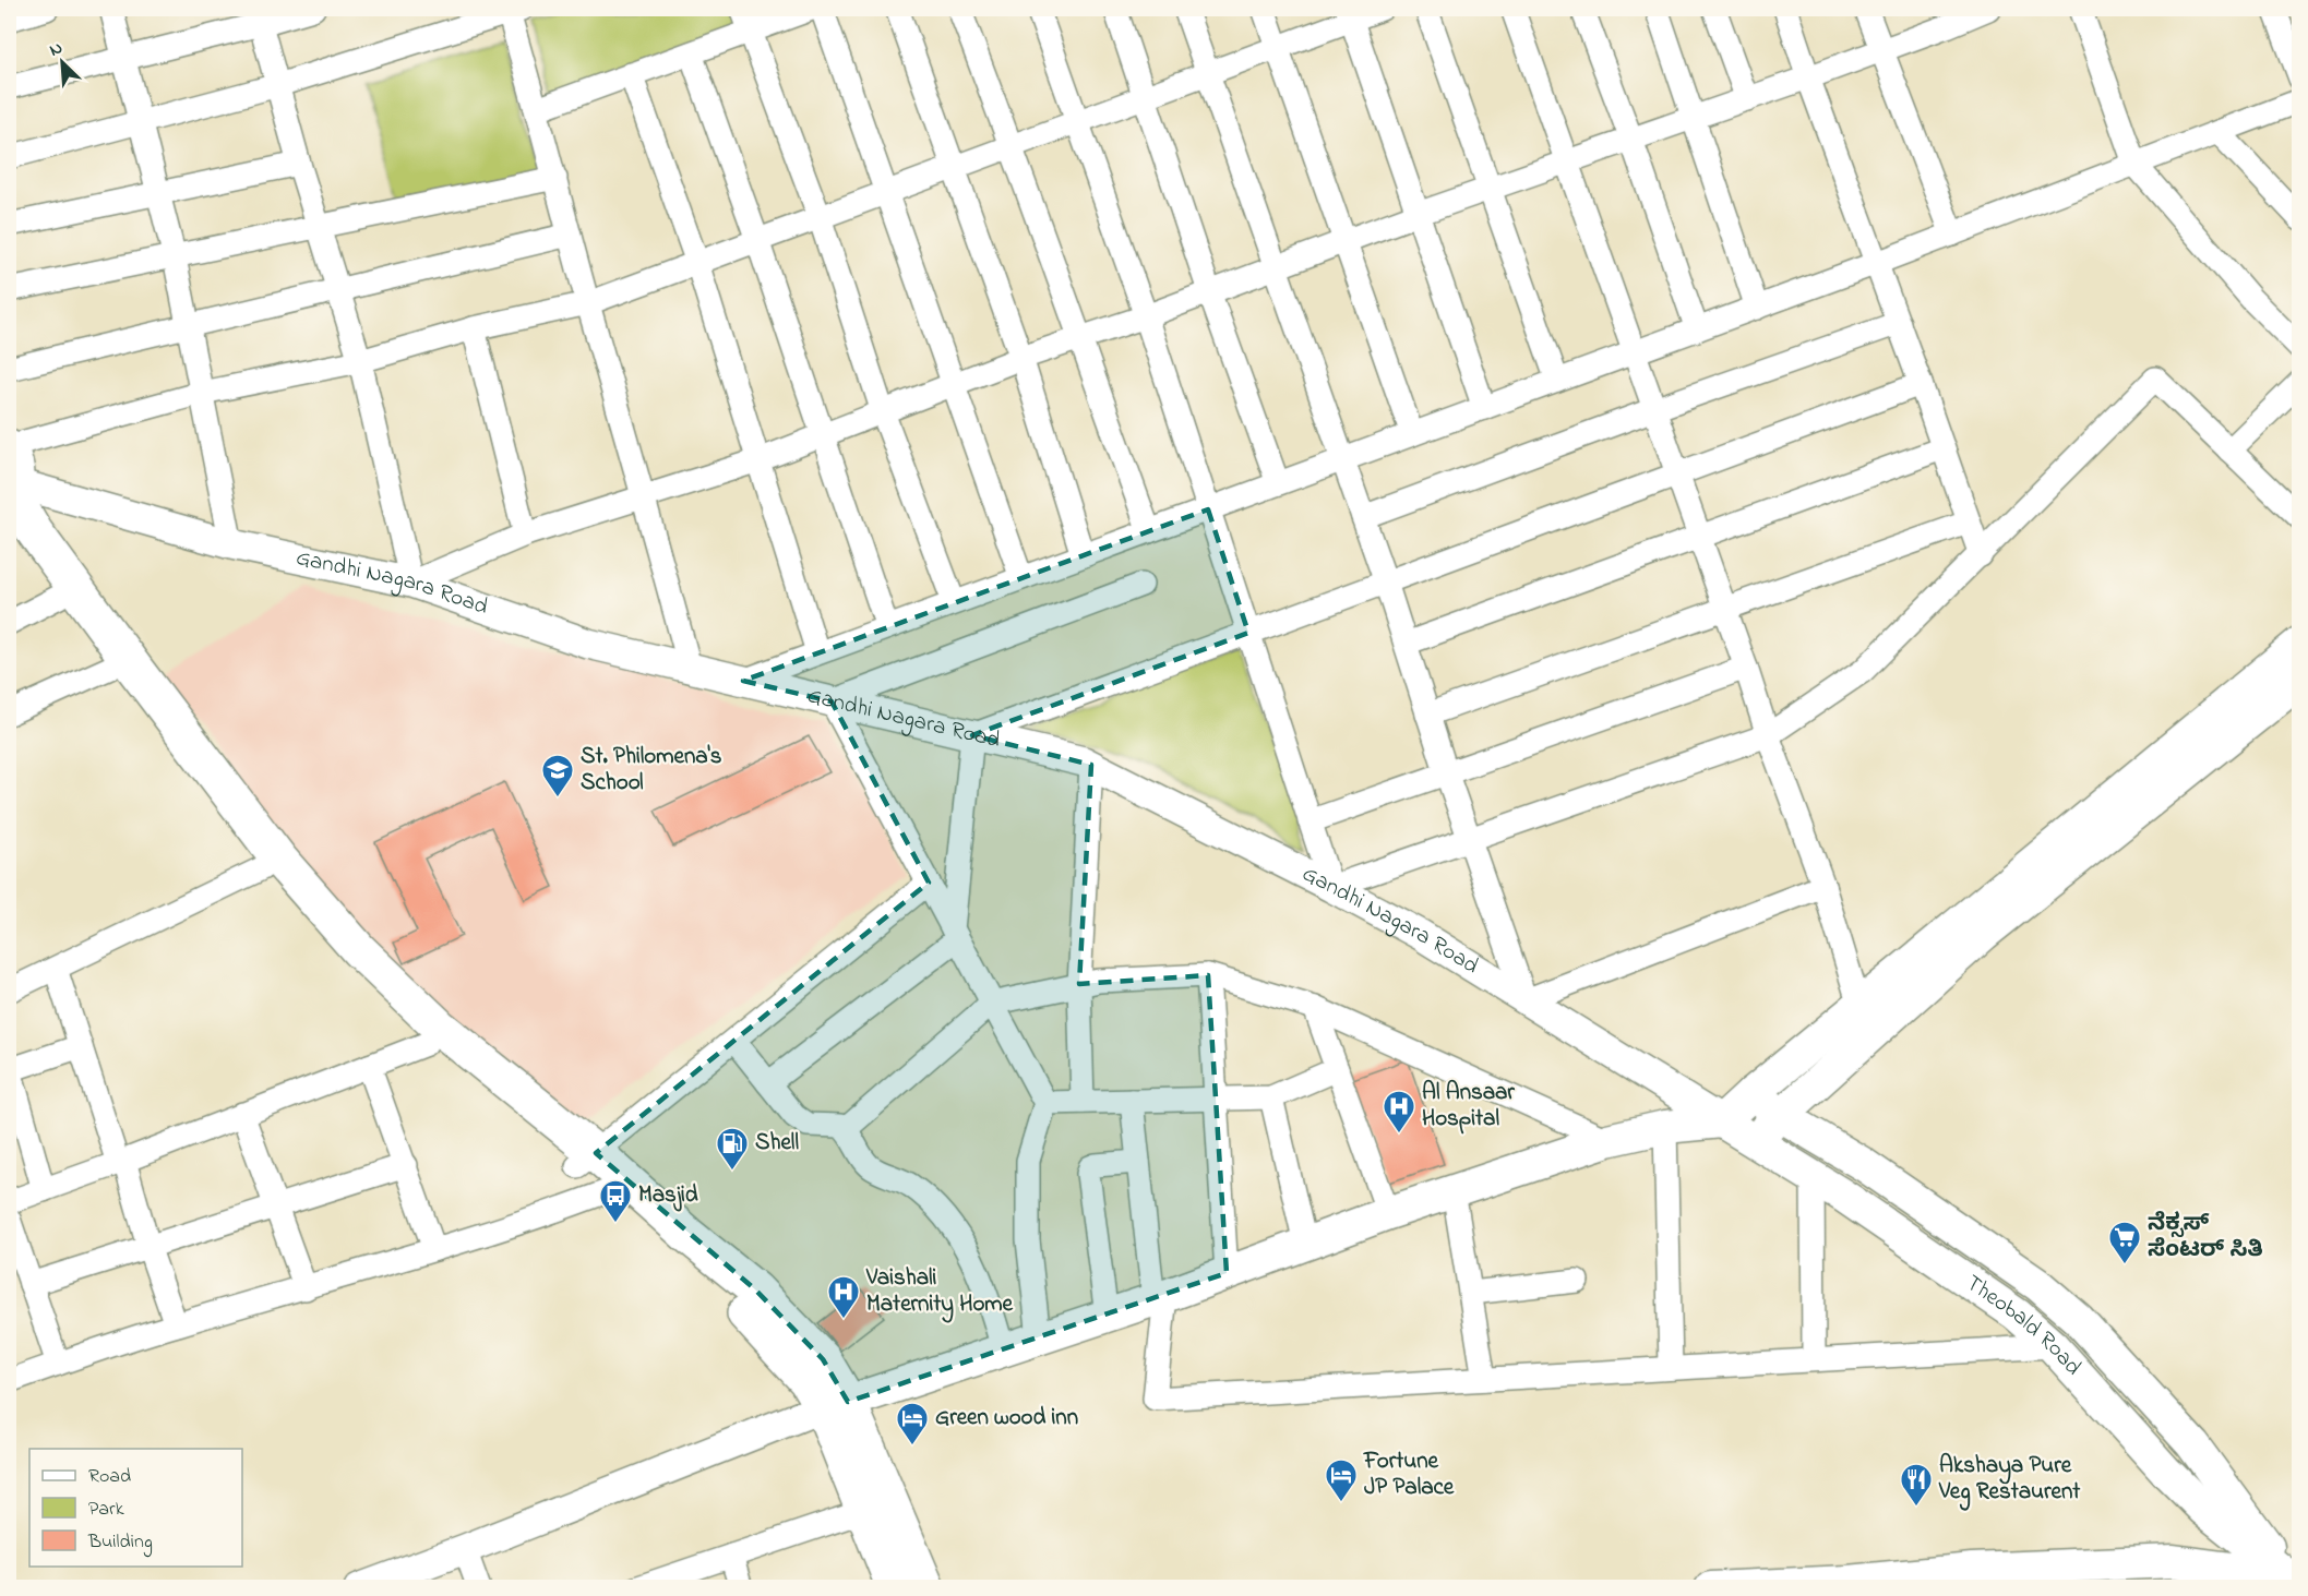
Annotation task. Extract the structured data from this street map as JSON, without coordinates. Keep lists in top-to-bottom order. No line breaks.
{"streets":{"main road":["Theobald Road"],"street":["Gandhi Nagara Road"]},"crossings":[["Gandhi Nagara Road","Theobald Road"]],"places":{"school or university":["St. Philomena's School"],"hospital":["Al Ansaar Hospital","Vaishali Maternity Home"],"fuel station":["Shell"],"bus stop":["Masjid"],"supermarket":["ನೆಕ್ಸಸ್ ಸೆಂಟರ್ ಸಿತಿ"],"hotel":["Green wood inn","Fortune JP Palace"],"restaurant":["Akshaya Pure Veg Restaurent"]},"legend":["Road","Park","Building"],"north":"top left"}
